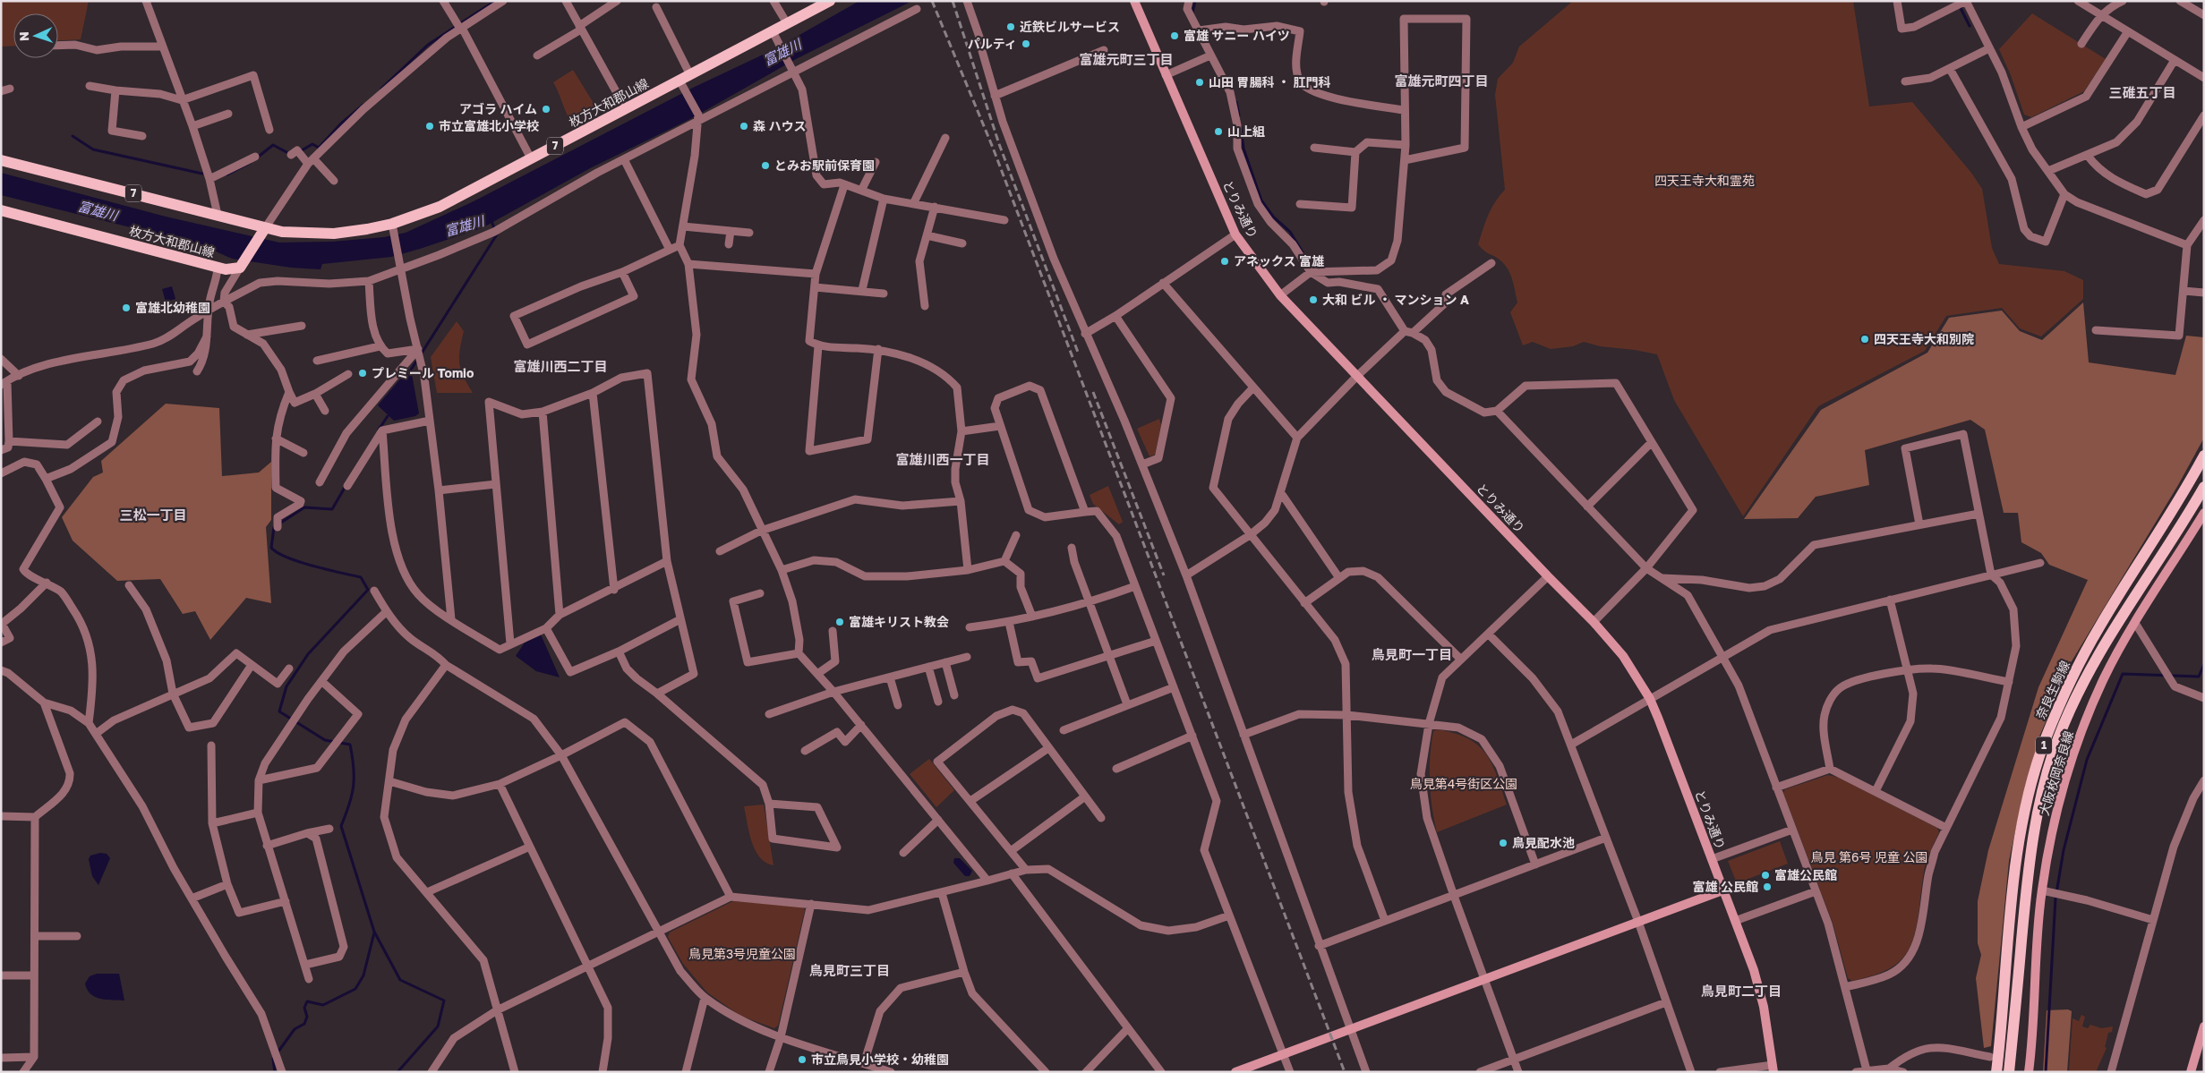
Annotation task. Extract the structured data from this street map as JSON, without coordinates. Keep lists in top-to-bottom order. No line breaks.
{"streets":{"main road":["枚方大和郡山線","7","奈良生駒線","1"],"street":["とりみ通り","大阪枚岡奈良線"]},"districts":["富雄元町三丁目","富雄元町四丁目","三碓五丁目","富雄川西二丁目","富雄川西一丁目","三松一丁目","鳥見町一丁目","鳥見町三丁目","鳥見町二丁目"],"water":["富雄川"],"parks":["四天王寺大和霊苑","鳥見第4号街区公園","鳥見 第6号 児童 公園","鳥見第3号児童公園"],"places":["近鉄ビルサービス","富雄 サニー ハイツ","パルティ","山田 胃腸科 ・ 肛門科","アゴラ ハイム","市立富雄北小学校","森 ハウス","山上組","とみお駅前保育園","アネックス 富雄","大和 ビル ・ マンション A","富雄北幼稚園","四天王寺大和別院","プレミール Tomio","富雄キリスト教会","鳥見配水池","富雄公民館","富雄 公民館","市立鳥見小学校・幼稚園"],"north":"left"}
